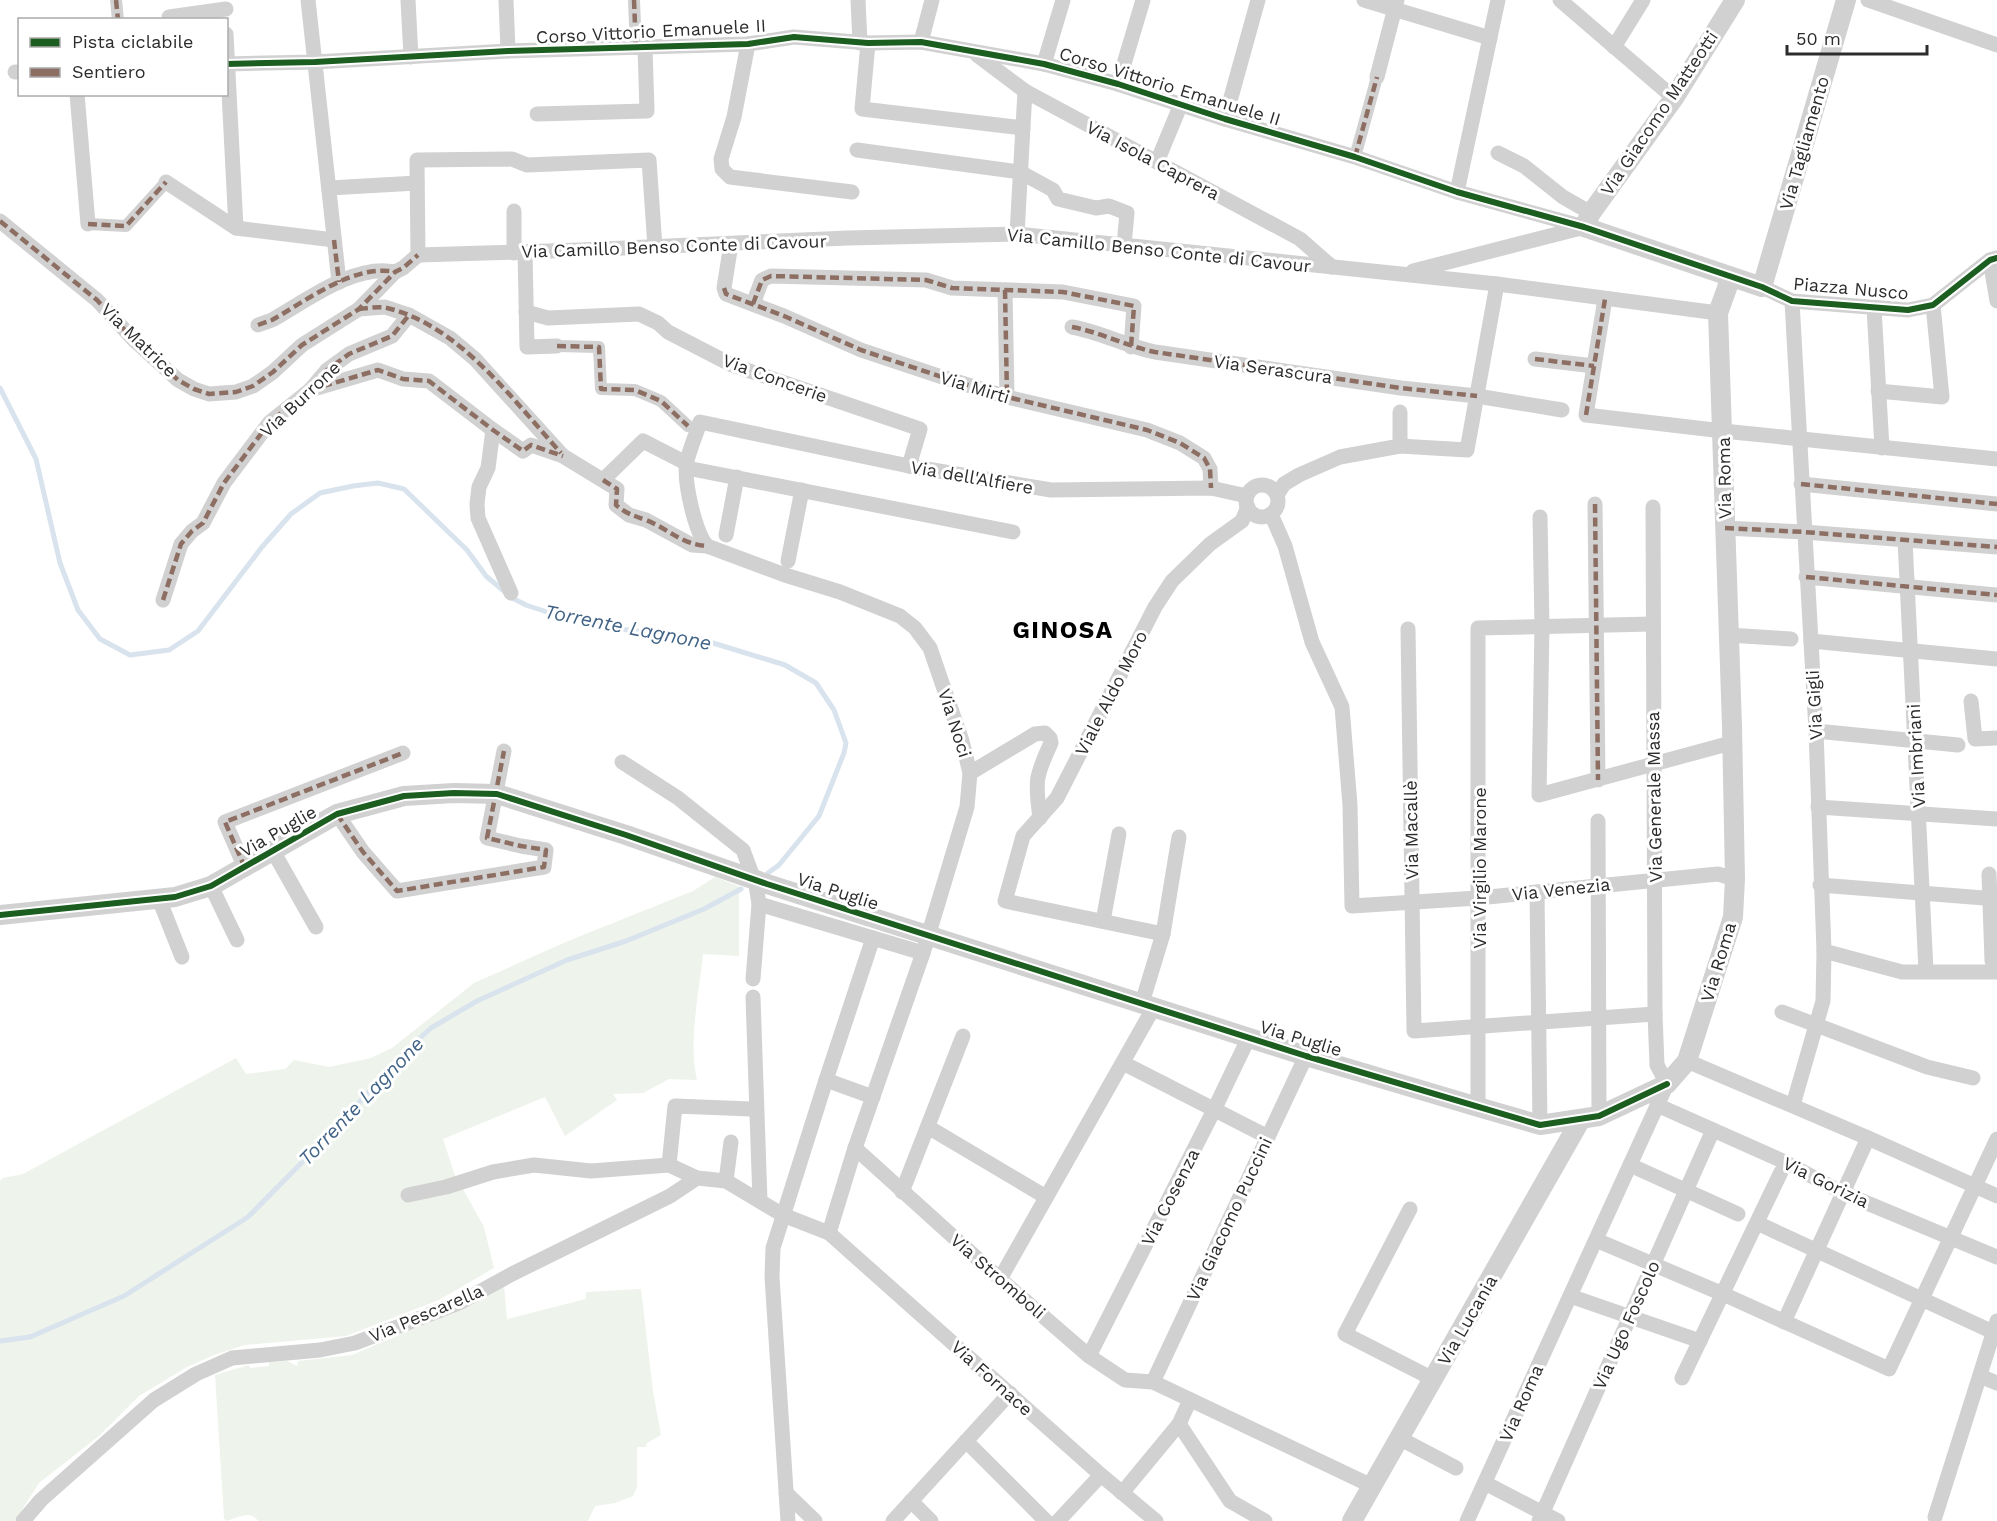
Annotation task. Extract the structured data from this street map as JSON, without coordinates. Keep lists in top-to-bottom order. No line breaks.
{"streets":{"street":["Corso Vittorio Emanuele II","Via Giacomo Matteotti","Via Tagliamento","Via Isola Caprera","Via Camillo Benso Conte di Cavour","Piazza Nusco","Via Matrice","Via Serascura","Via Concerie","Via Mirti","Via Burrone","Via dell'Alfiere","Via Roma","Viale Aldo Moro","Via Gigli","Via Noci","Via Imbriani","Via Generale Massa","Via Macallè","Via Puglie","Via Virgilio Marone","Via Venezia","Via Gorizia","Via Cosenza","Via Giacomo Puccini","Via Stromboli","Via Pescarella","Via Lucania","Via Ugo Foscolo","Via Fornace"]},"crossings":[["Corso Vittorio Emanuele II","Via Giacomo Matteotti"],["Corso Vittorio Emanuele II","Via Tagliamento"],["Corso Vittorio Emanuele II","Via Isola Caprera"],["Corso Vittorio Emanuele II","Piazza Nusco"],["Via Tagliamento","Piazza Nusco"],["Via Isola Caprera","Via Camillo Benso Conte di Cavour"],["Via Camillo Benso Conte di Cavour","Via Matrice"],["Via Camillo Benso Conte di Cavour","Via Mirti"],["Via Camillo Benso Conte di Cavour","Via Roma"],["Piazza Nusco","Via Gigli"],["Via Concerie","Via dell'Alfiere"],["Via Mirti","Via dell'Alfiere"],["Via dell'Alfiere","Viale Aldo Moro"],["Via dell'Alfiere","Via Venezia"],["Via Roma","Via Generale Massa"],["Via Roma","Via Puglie"],["Via Roma","Via Venezia"],["Via Roma","Via Gorizia"],["Viale Aldo Moro","Via Venezia"],["Via Noci","Via Stromboli"],["Via Noci","Via Fornace"],["Via Generale Massa","Via Puglie"],["Via Generale Massa","Via Venezia"],["Via Macallè","Via Virgilio Marone"],["Via Macallè","Via Venezia"],["Via Puglie","Via Virgilio Marone"],["Via Puglie","Via Cosenza"],["Via Puglie","Via Giacomo Puccini"],["Via Puglie","Via Lucania"],["Via Virgilio Marone","Via Venezia"],["Via Gorizia","Via Ugo Foscolo"],["Via Cosenza","Via Stromboli"],["Via Giacomo Puccini","Via Stromboli"]],"districts":["GINOSA"],"water":["Torrente Lagnone"],"legend":["Pista ciclabile","Sentiero"],"scale_bar":"50 m"}
